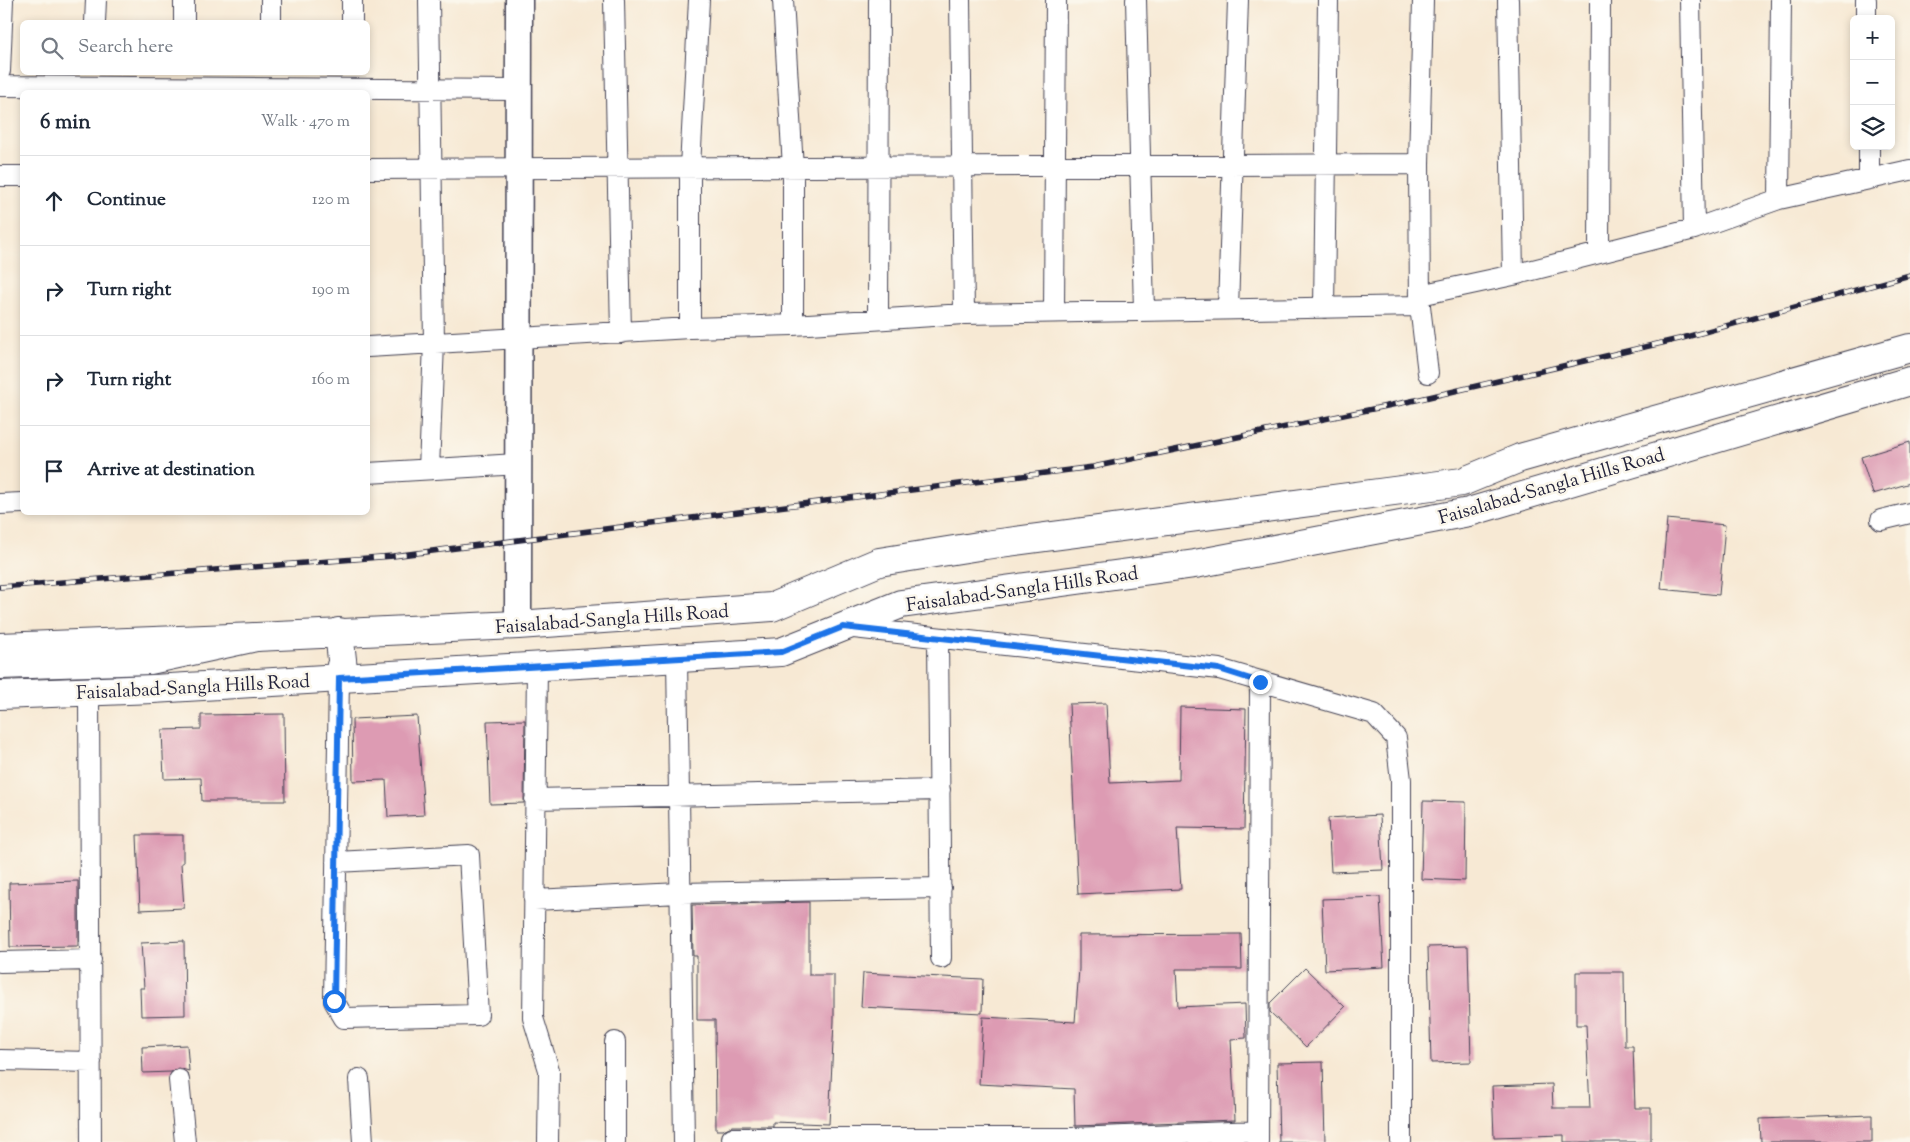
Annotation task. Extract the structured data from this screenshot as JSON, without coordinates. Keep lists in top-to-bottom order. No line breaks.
{"streets":{"main road":["Faisalabad-Sangla Hills Road"]},"page":{"map_buttons":["+","−"],"search":"Search here","heading":["6 min","Walk · 470 m"],"list":[["Continue","120 m"],["Turn right","190 m"],["Turn right","160 m"],"Arrive at destination"]}}
